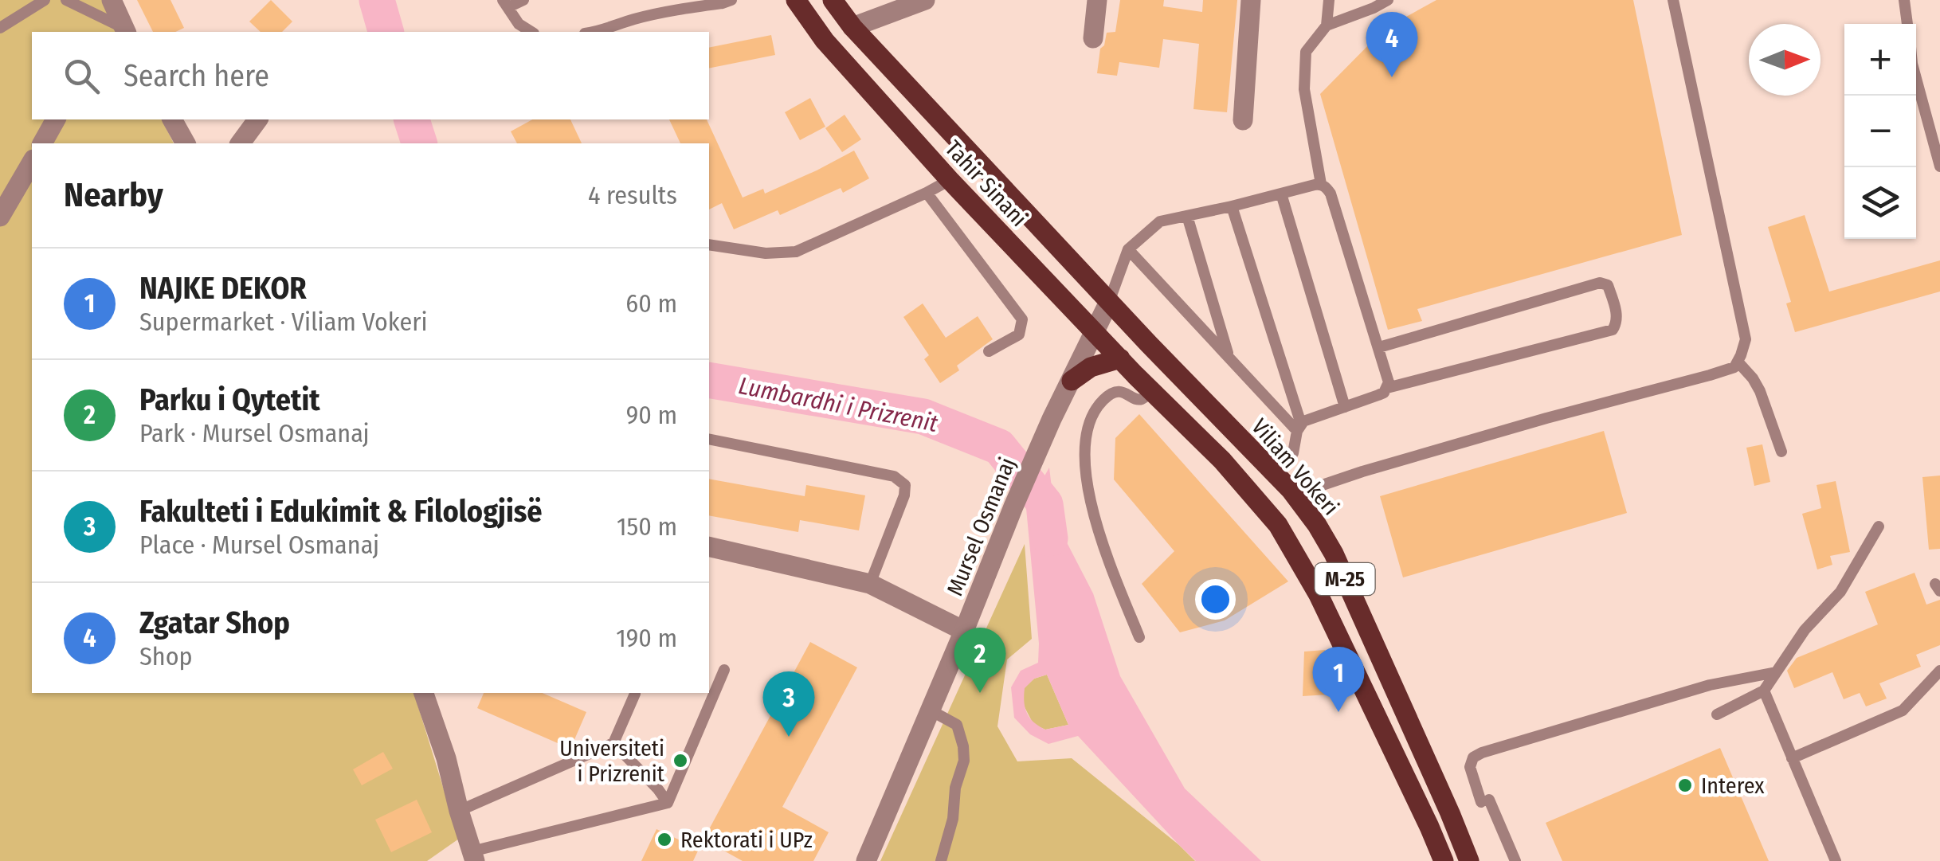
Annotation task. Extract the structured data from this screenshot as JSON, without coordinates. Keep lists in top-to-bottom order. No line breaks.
{"streets":{"main road":["Tahir Sinani","Viliam Vokeri","M-25"],"street":["Mursel Osmanaj"]},"crossings":[["Tahir Sinani","Viliam Vokeri"],["Tahir Sinani","Mursel Osmanaj"],["Tahir Sinani","M-25"]],"water":["Lumbardhi i Prizrenit"],"places":["Universiteti i Prizrenit","Interex","Rektorati i UPz"],"north":"right","page":{"pins":["4","2","1","3"],"map_buttons":["+","−"],"search":"Search here","heading":["Nearby","4 results"],"list":[{"mark":"1","name":"NAJKE DEKOR","note":"Supermarket · Viliam Vokeri","value":"60 m"},{"mark":"2","name":"Parku i Qytetit","note":"Park · Mursel Osmanaj","value":"90 m"},{"mark":"3","name":"Fakulteti i Edukimit & Filologjisë","note":"Place · Mursel Osmanaj","value":"150 m"},{"mark":"4","name":"Zgatar Shop","note":"Shop","value":"190 m"}]}}
